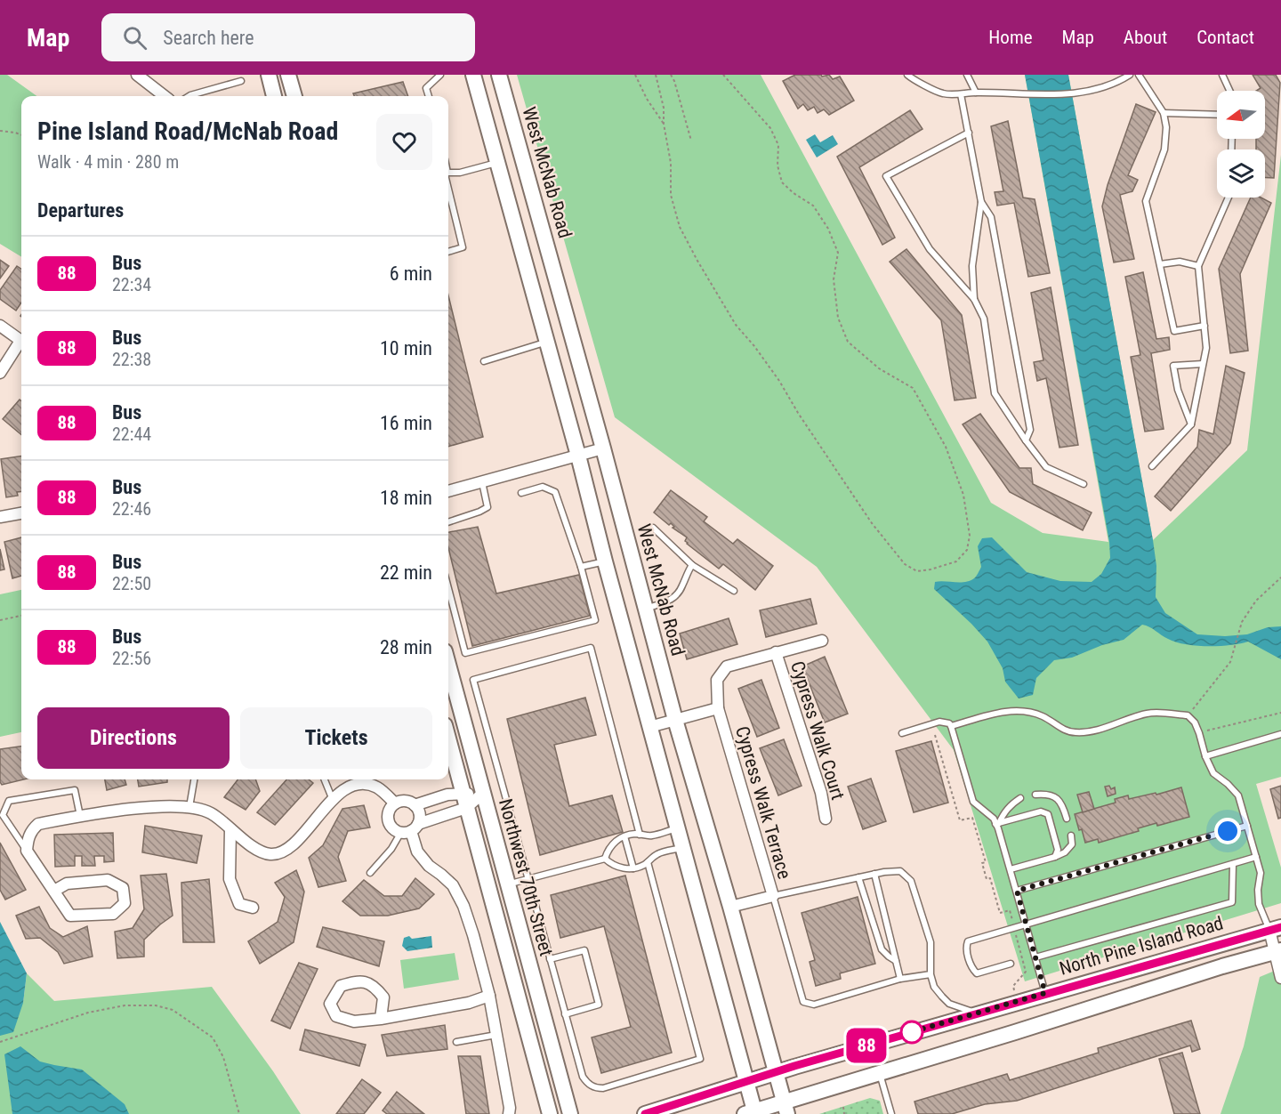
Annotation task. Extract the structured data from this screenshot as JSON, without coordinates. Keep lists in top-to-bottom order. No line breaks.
{"streets":{"main road":["West McNab Road","Northwest 70th Street","North Pine Island Road"],"street":["Cypress Walk Court","Cypress Walk Terrace"]},"crossings":[["West McNab Road","Cypress Walk Terrace"],["West McNab Road","North Pine Island Road"],["Cypress Walk Court","Cypress Walk Terrace"]],"lines":["bus line 88"],"north":"left","page":{"header":"Map","search":"Search here","nav":["Home","Map","About","Contact"],"on_map":"88","heading":[["Pine Island Road/McNab Road","Walk · 4 min · 280 m"],"Departures"],"list":[{"mark":"88","name":"Bus","note":"22:34","value":"6 min"},{"mark":"88","name":"Bus","note":"22:38","value":"10 min"},{"mark":"88","name":"Bus","note":"22:44","value":"16 min"},{"mark":"88","name":"Bus","note":"22:46","value":"18 min"},{"mark":"88","name":"Bus","note":"22:50","value":"22 min"},{"mark":"88","name":"Bus","note":"22:56","value":"28 min"}],"buttons":["Directions","Tickets"]}}
